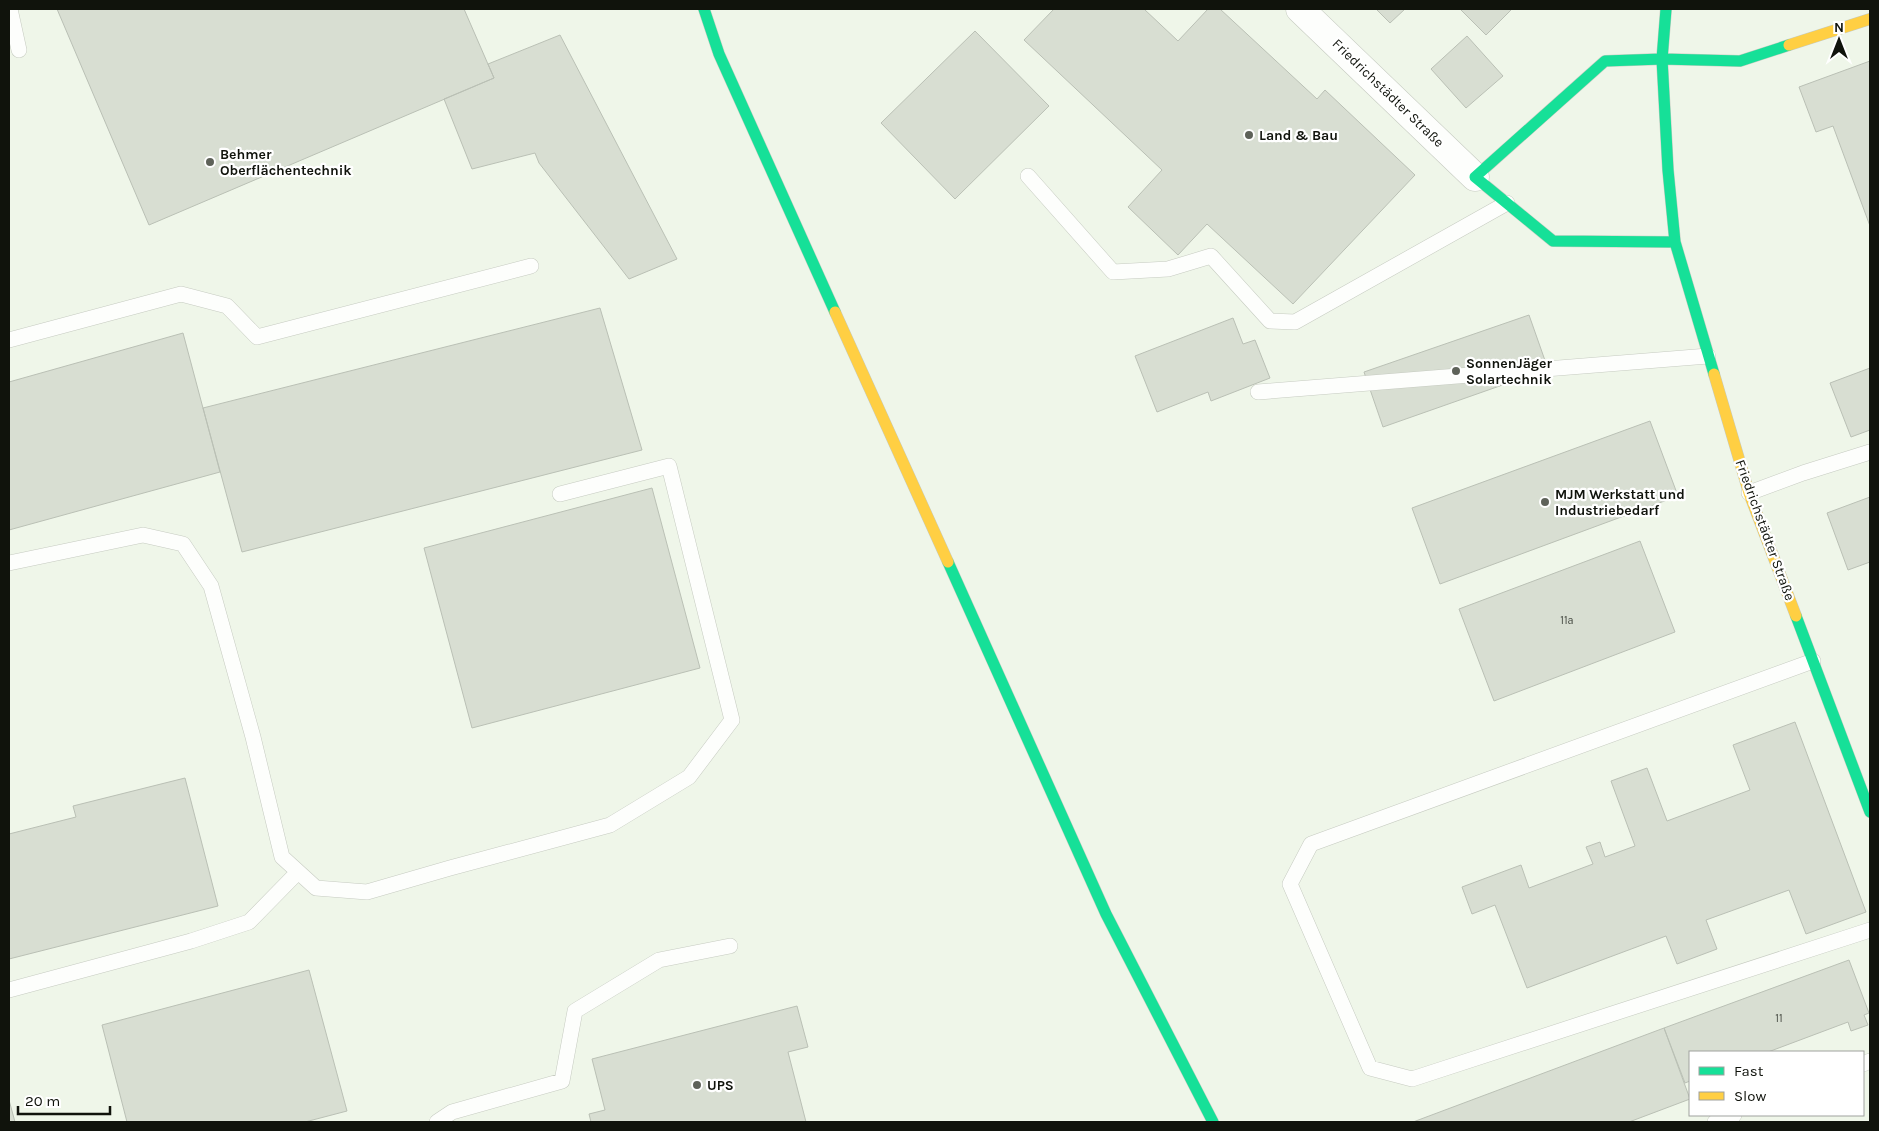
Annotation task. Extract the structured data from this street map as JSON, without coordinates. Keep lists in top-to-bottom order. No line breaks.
{"streets":{"street":["Friedrichstädter Straße"]},"places":["Land & Bau","Behmer Oberflächentechnik","SonnenJäger Solartechnik","MJM Werkstatt und Industriebedarf","UPS"],"house_numbers":["11a","11"],"legend":["Fast","Slow"],"scale_bar":"20 m","north":"top"}
